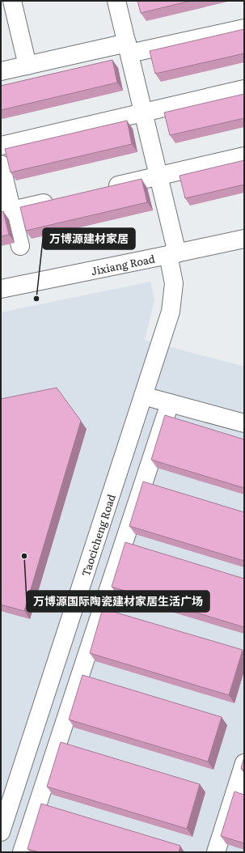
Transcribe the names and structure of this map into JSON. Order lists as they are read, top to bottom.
{
  "streets": {
    "street": ["Jixiang Road", "Taocicheng Road"]
  },
  "crossings": [
    ["Jixiang Road", "Taocicheng Road"]
  ],
  "places": ["万博源建材家居", "万博源国际陶瓷建材家居生活广场"]
}
